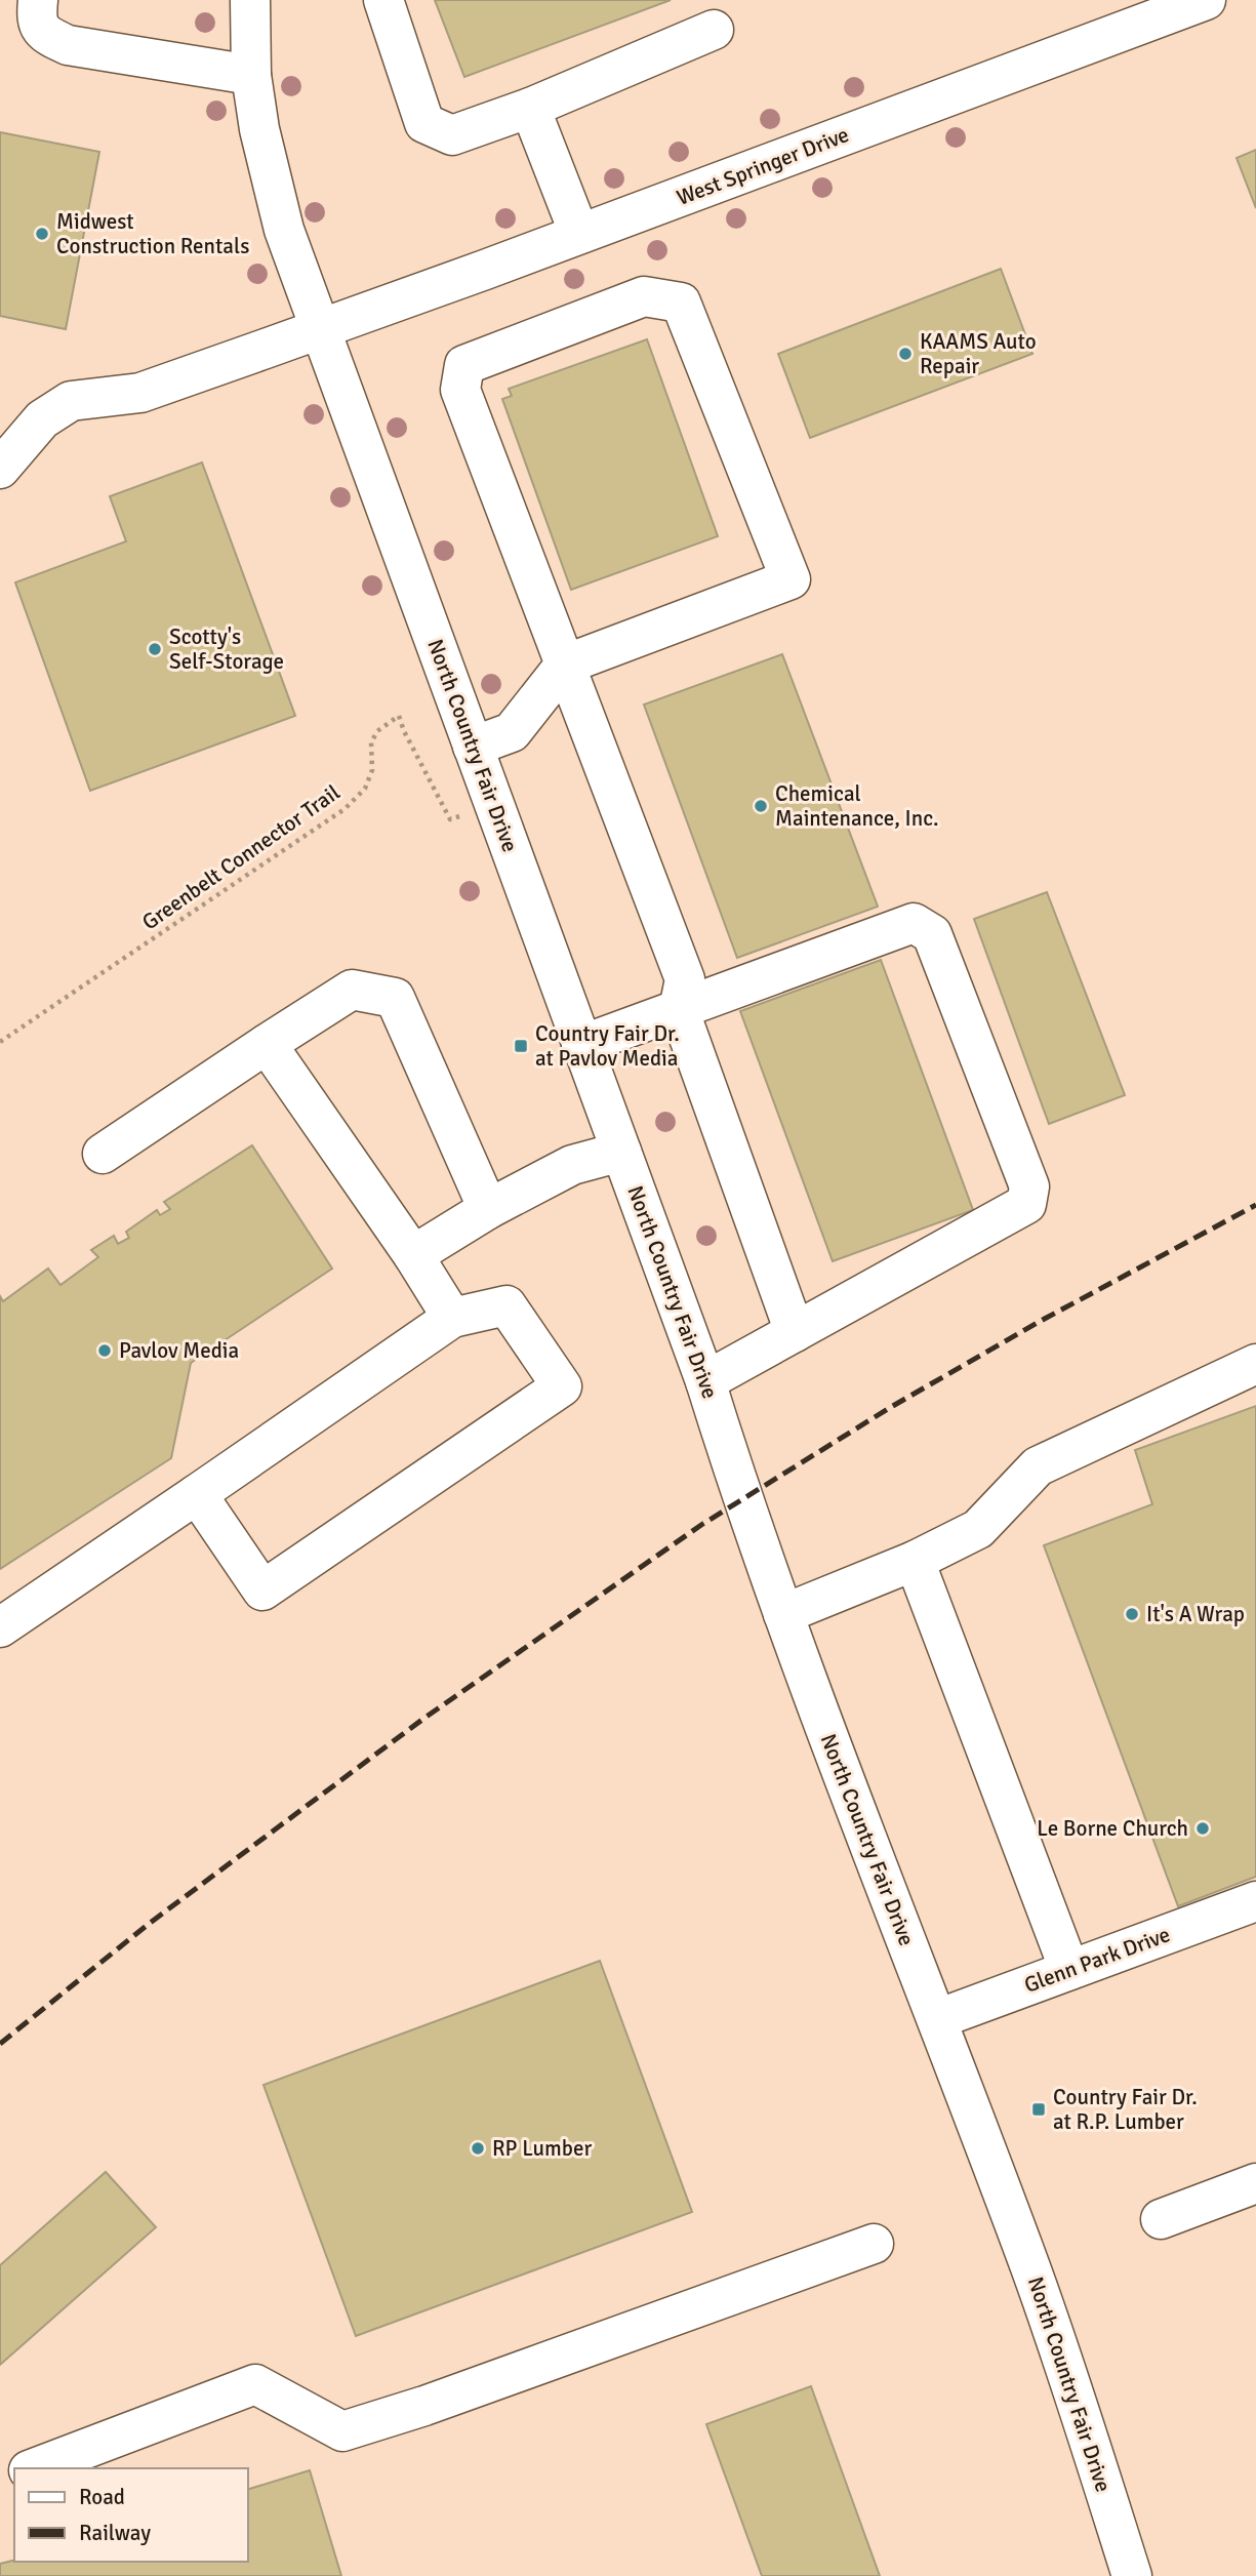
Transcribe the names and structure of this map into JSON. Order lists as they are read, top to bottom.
{
  "streets": {
    "street": ["West Springer Drive", "North Country Fair Drive", "Glenn Park Drive"],
    "path": ["Greenbelt Connector Trail"]
  },
  "crossings": [
    ["West Springer Drive", "North Country Fair Drive"],
    ["North Country Fair Drive", "Greenbelt Connector Trail"],
    ["North Country Fair Drive", "Glenn Park Drive"]
  ],
  "places": {
    "other": [
      "Midwest Construction Rentals",
      "KAAMS Auto Repair",
      "Scotty's Self-Storage",
      "Chemical Maintenance, Inc.",
      "Pavlov Media",
      "It's A Wrap",
      "Le Borne Church",
      "RP Lumber"
    ],
    "transit": ["Country Fair Dr. at Pavlov Media", "Country Fair Dr. at R.P. Lumber"]
  },
  "legend": ["Road", "Railway"]
}
